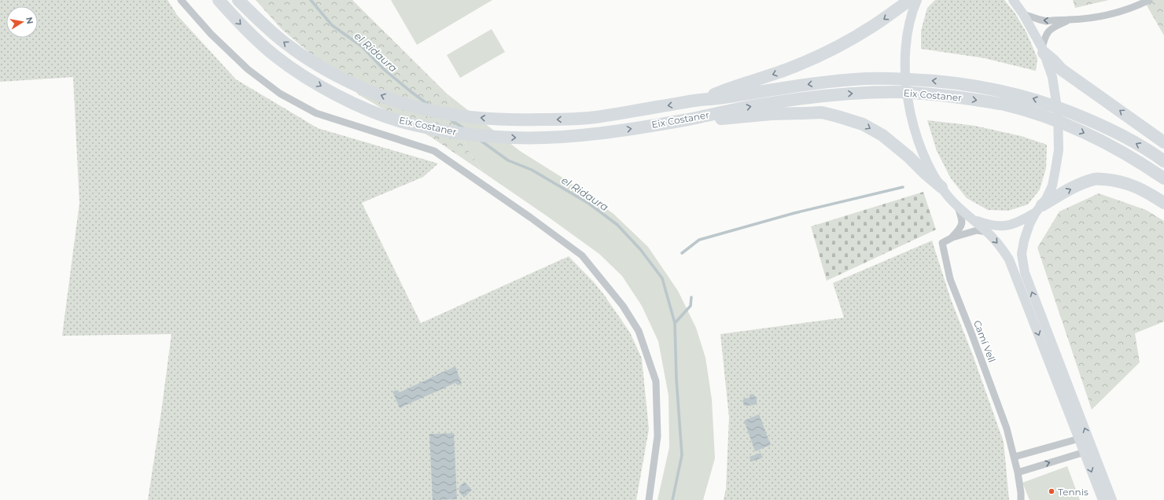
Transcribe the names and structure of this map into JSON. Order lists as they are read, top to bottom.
{
  "streets": {
    "highway": ["Eix Costaner"],
    "street": ["Camí Vell"]
  },
  "water": ["el Ridaura"],
  "places": ["Tennis"],
  "north": "right"
}
